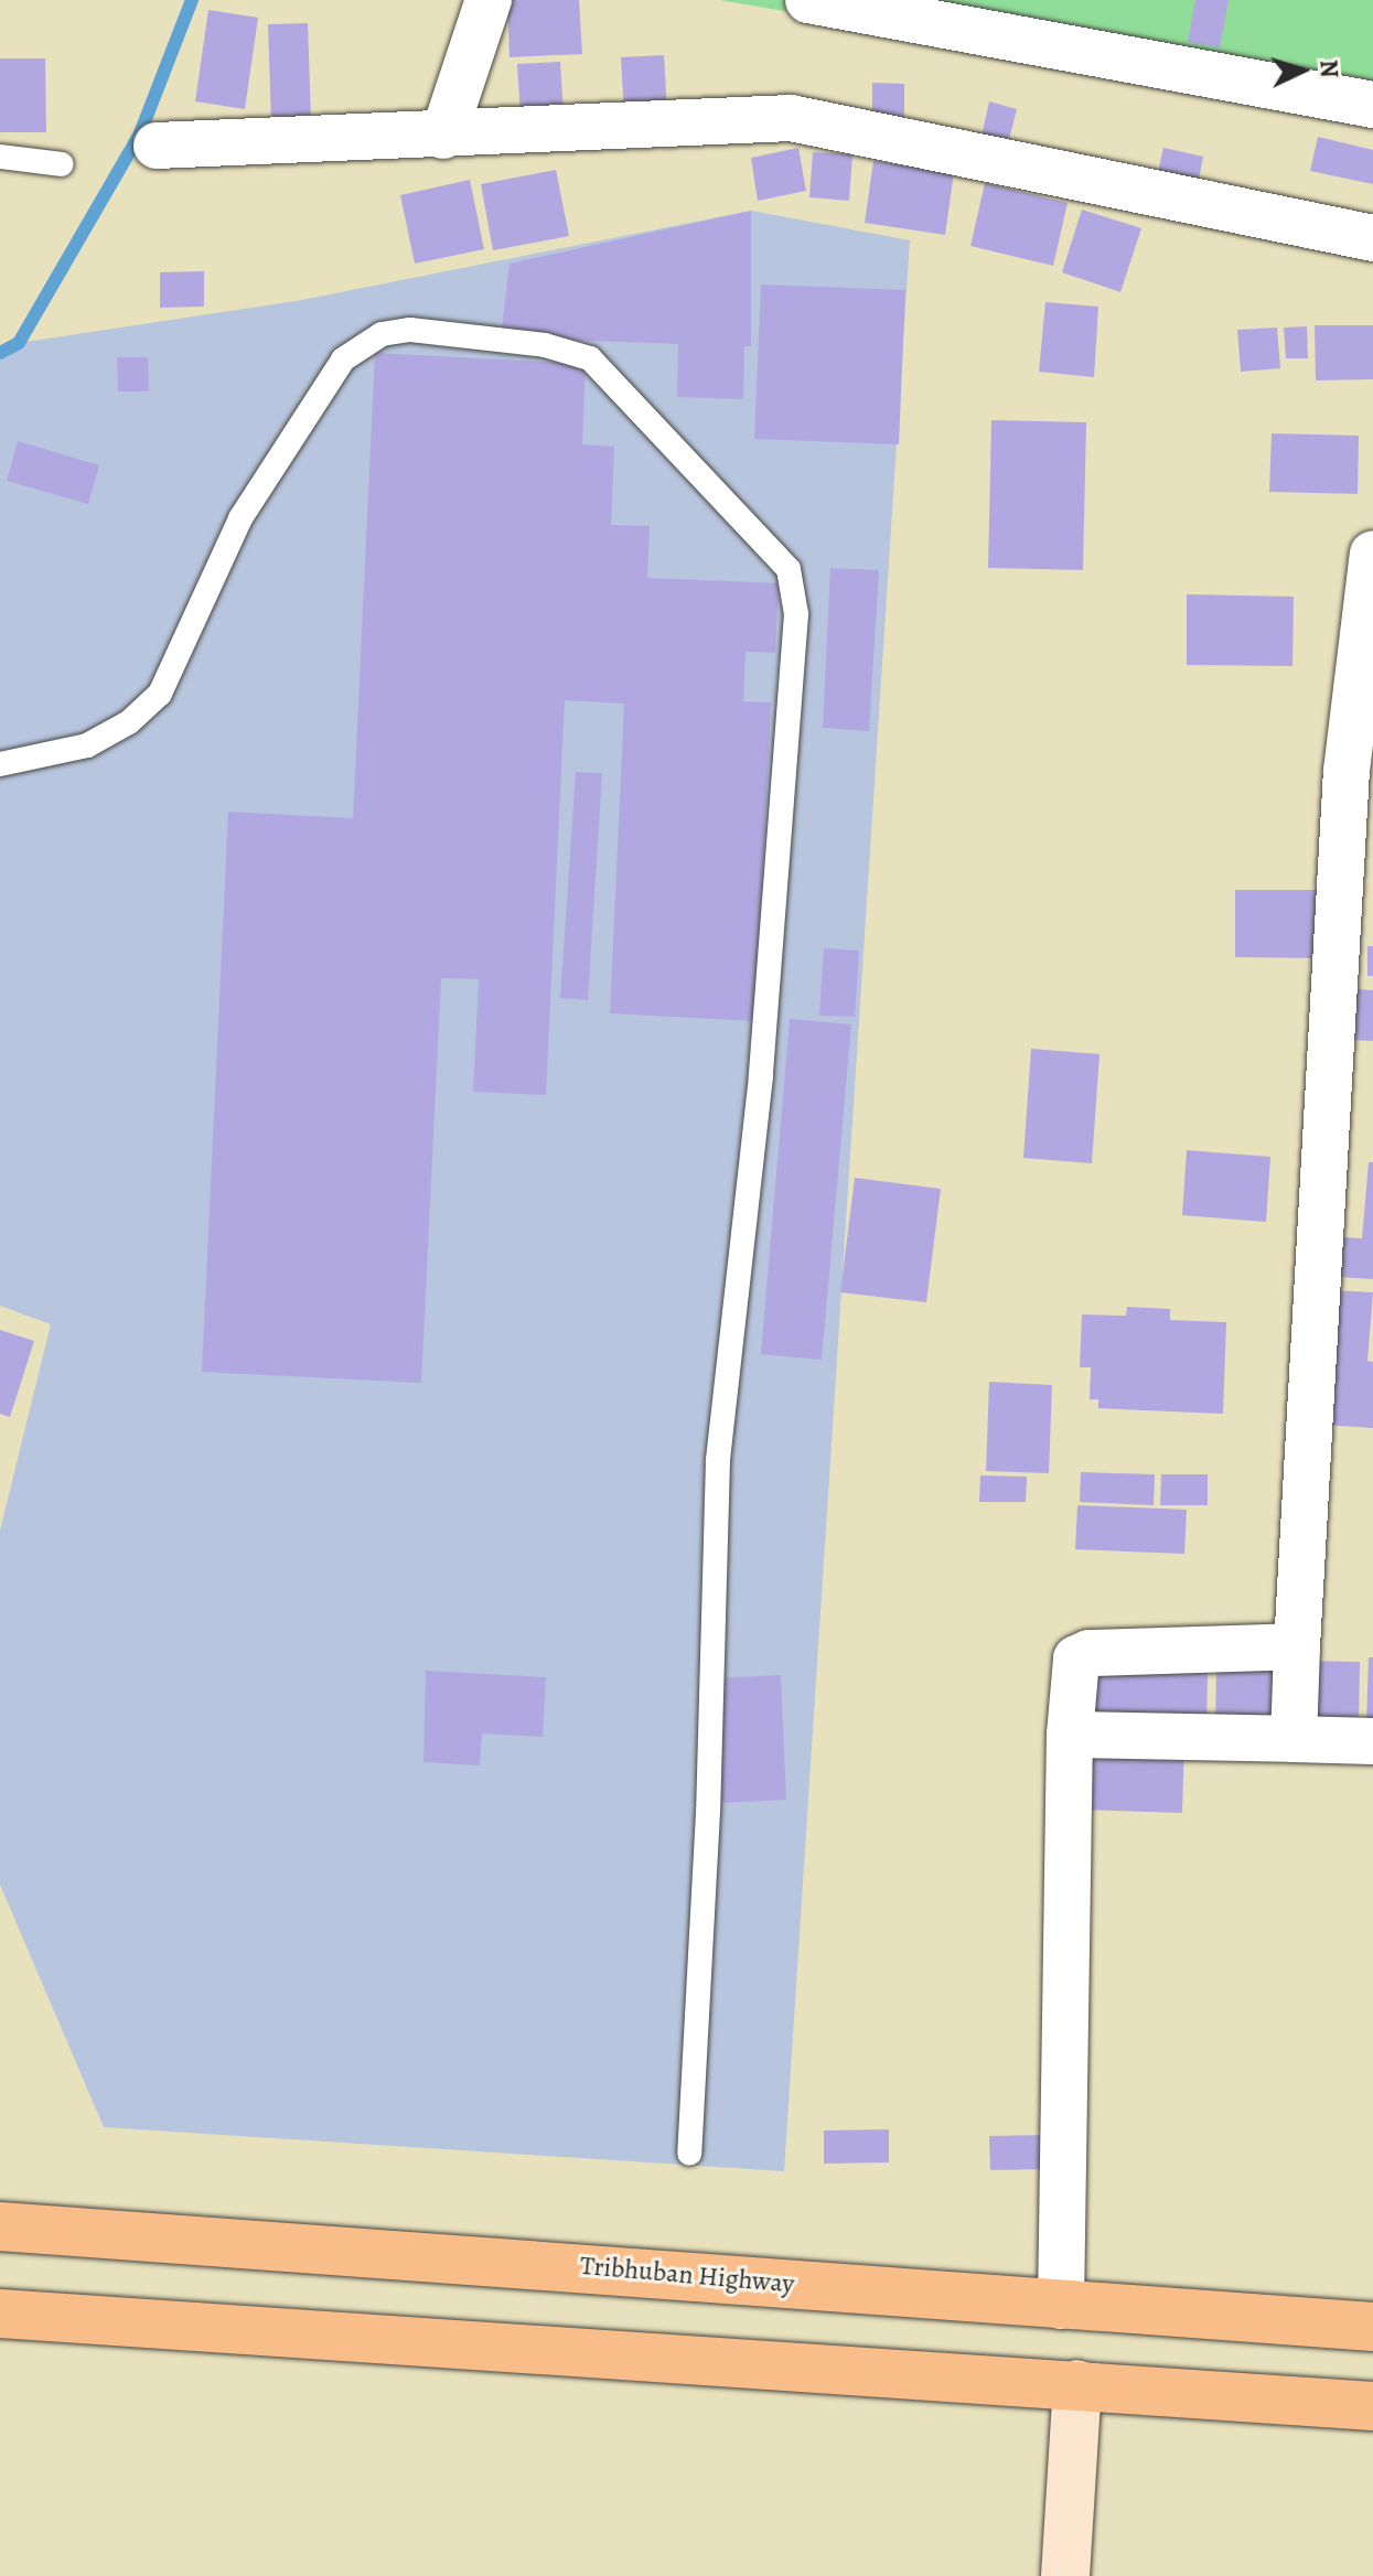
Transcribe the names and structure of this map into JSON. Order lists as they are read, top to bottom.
{
  "streets": {
    "highway": ["Tribhuban Highway"]
  },
  "north": "right"
}
